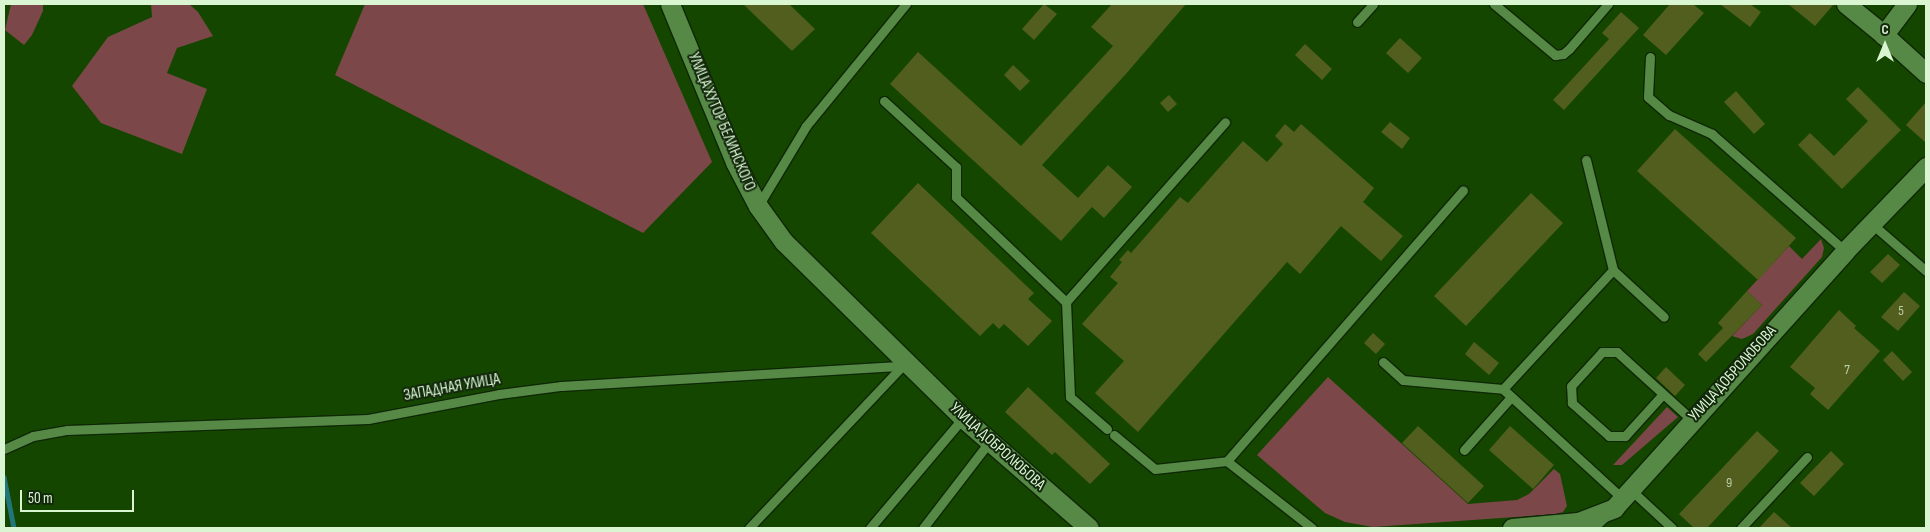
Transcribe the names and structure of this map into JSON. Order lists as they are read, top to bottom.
{
  "streets": {
    "street": ["УЛИЦА ХУТОР БЕЛИНСКОГО", "УЛИЦА ДОБРОЛЮБОВА"],
    "lane": ["ЗАПАДНАЯ УЛИЦА"]
  },
  "crossings": [
    ["УЛИЦА ХУТОР БЕЛИНСКОГО", "УЛИЦА ДОБРОЛЮБОВА"],
    ["УЛИЦА ХУТОР БЕЛИНСКОГО", "ЗАПАДНАЯ УЛИЦА"],
    ["УЛИЦА ДОБРОЛЮБОВА", "ЗАПАДНАЯ УЛИЦА"]
  ],
  "house_numbers": ["5", "7", "9"],
  "scale_bar": "50 m",
  "north": "top"
}
